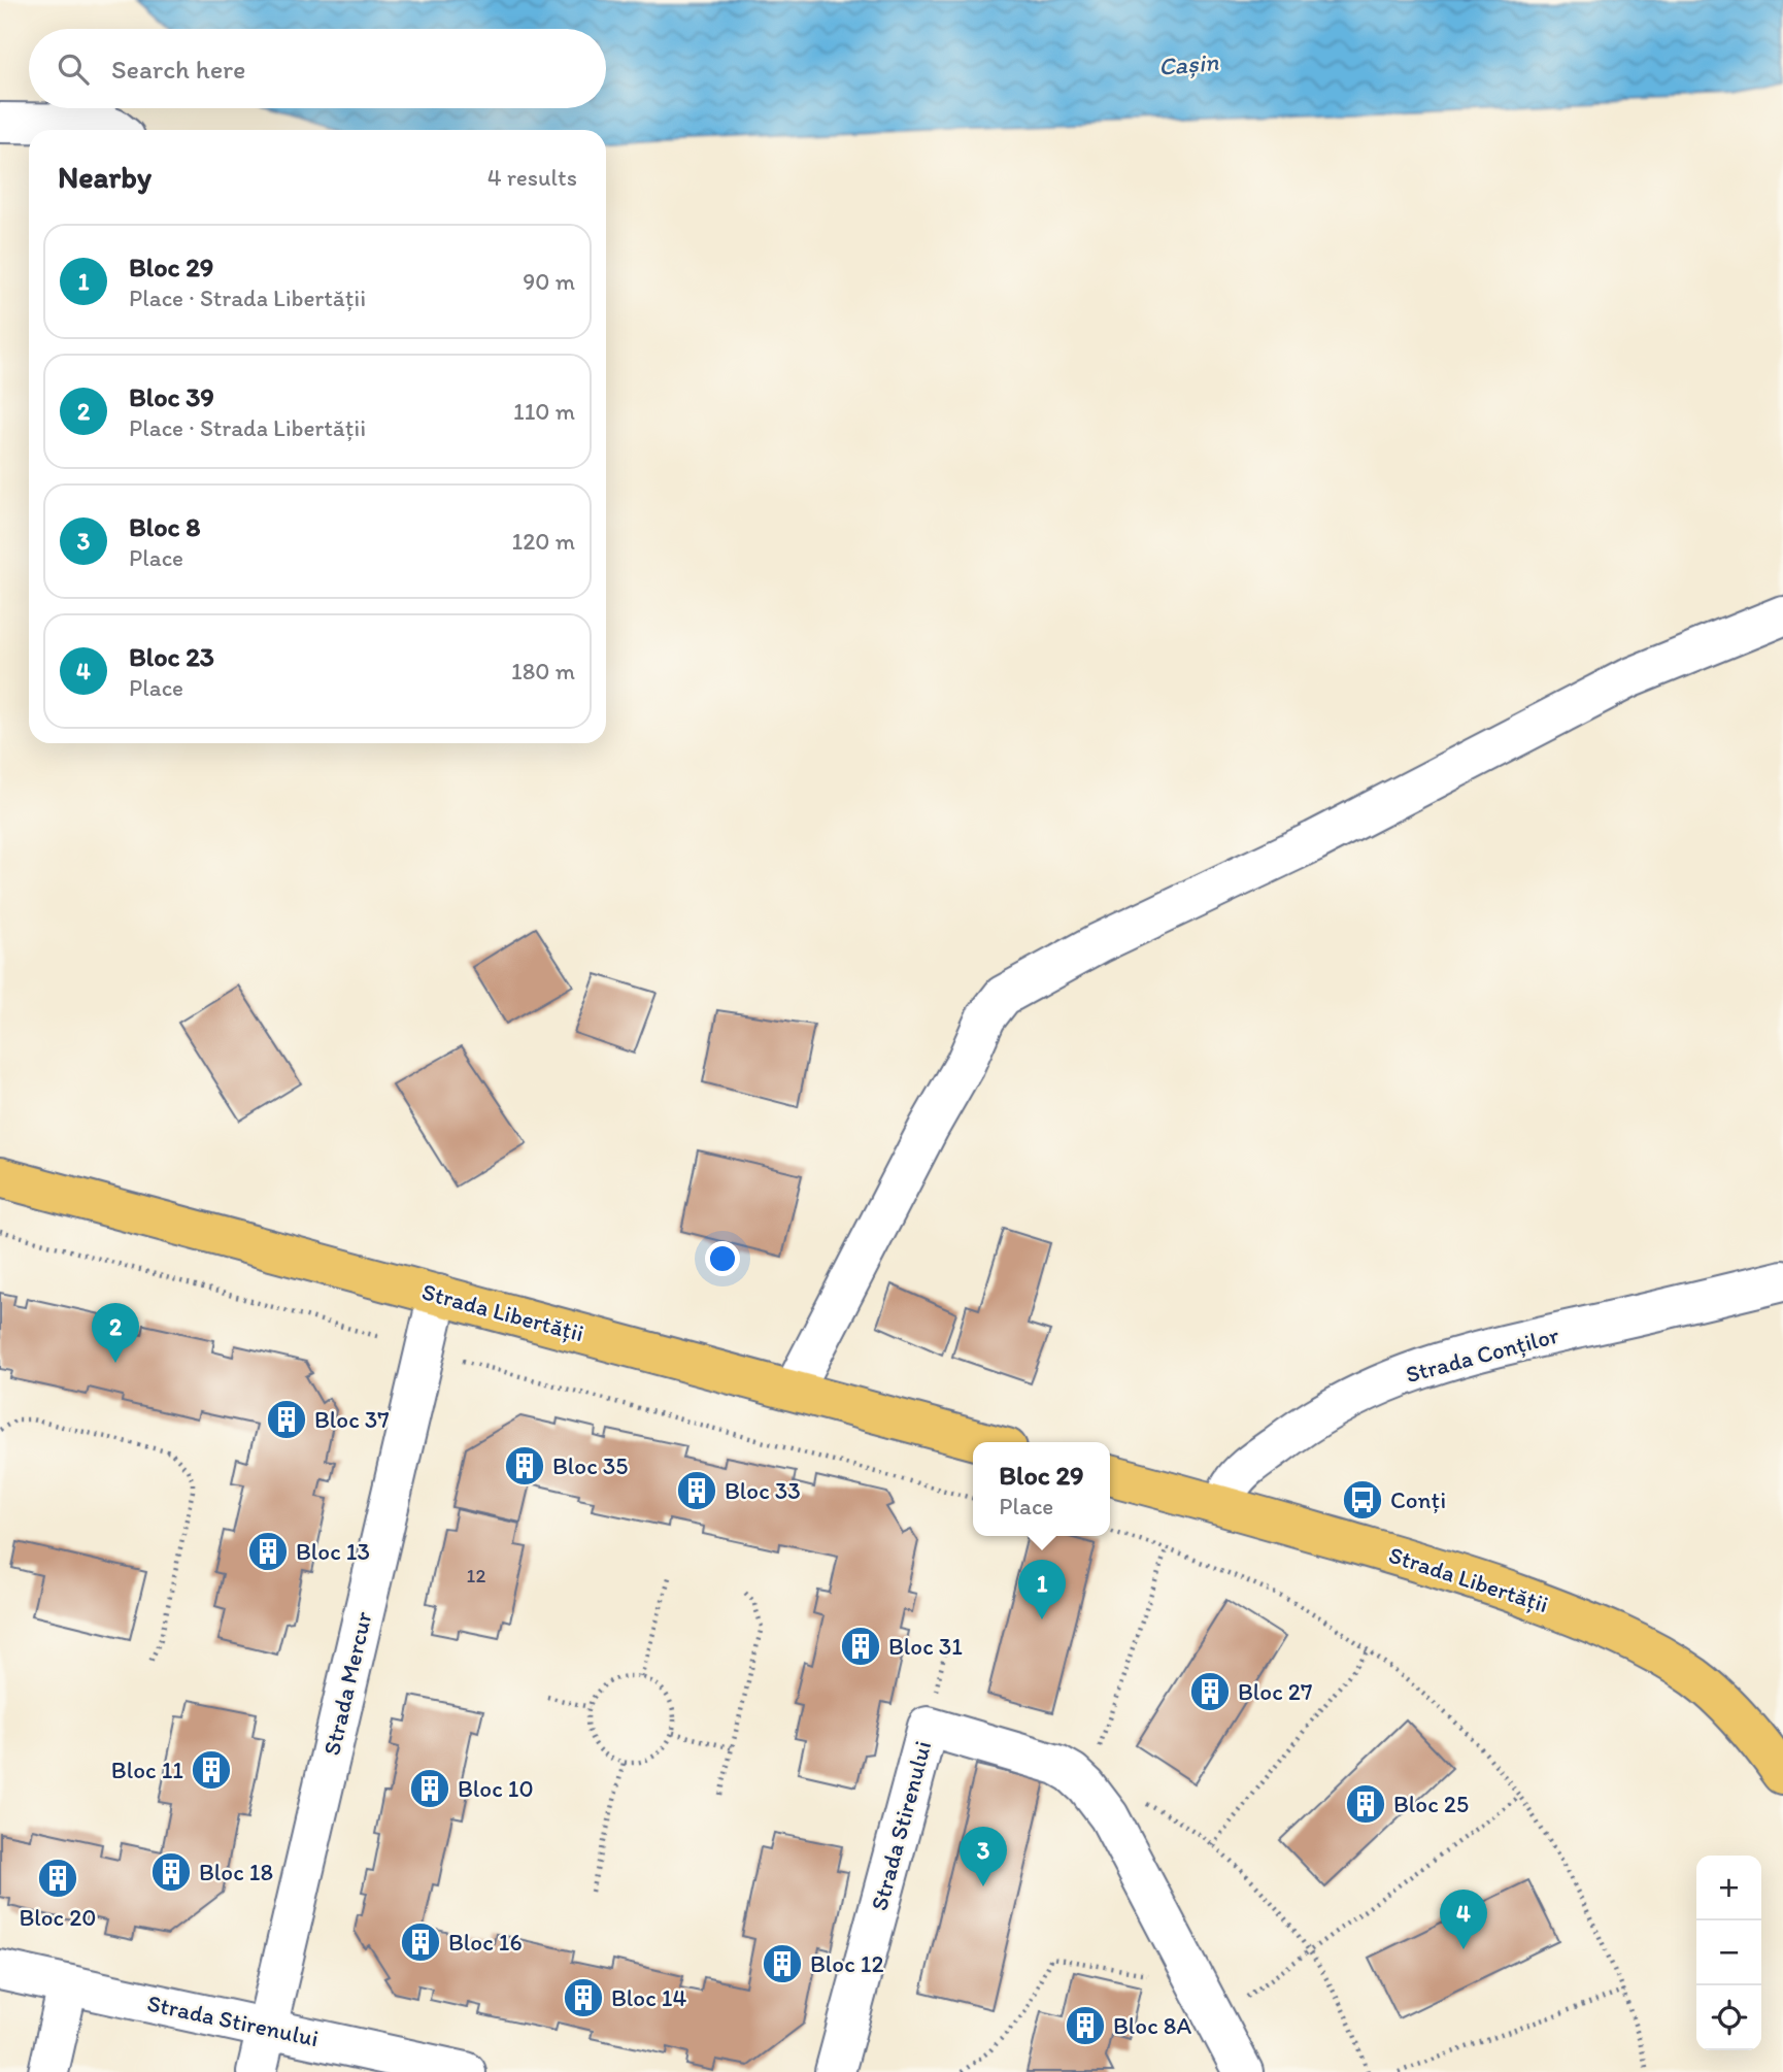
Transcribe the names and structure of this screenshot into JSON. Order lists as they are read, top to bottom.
{
  "streets": {
    "main road": ["Strada Libertății"],
    "street": ["Strada Conților", "Strada Mercur", "Strada Stirenului"]
  },
  "crossings": [
    ["Strada Libertății", "Strada Conților"],
    ["Strada Libertății", "Strada Mercur"],
    ["Strada Mercur", "Strada Stirenului"]
  ],
  "water": ["Cașin"],
  "places": {
    "building": [
      "Bloc 37",
      "Bloc 35",
      "Bloc 33",
      "Bloc 13",
      "Bloc 31",
      "Bloc 27",
      "Bloc 11",
      "Bloc 10",
      "Bloc 25",
      "Bloc 18",
      "Bloc 20",
      "Bloc 16",
      "Bloc 12",
      "Bloc 14",
      "Bloc 8A"
    ],
    "bus stop": ["Conți"]
  },
  "house_numbers": ["12"],
  "page": {
    "search": "Search here",
    "heading": ["Nearby", "4 results"],
    "list": [
      {
        "mark": "1",
        "name": "Bloc 29",
        "note": "Place · Strada Libertății",
        "value": "90 m"
      },
      {
        "mark": "2",
        "name": "Bloc 39",
        "note": "Place · Strada Libertății",
        "value": "110 m"
      },
      {
        "mark": "3",
        "name": "Bloc 8",
        "note": "Place",
        "value": "120 m"
      },
      {
        "mark": "4",
        "name": "Bloc 23",
        "note": "Place",
        "value": "180 m"
      }
    ],
    "pins": [
      "2",
      "1",
      "3",
      "4"
    ],
    "popup": ["Bloc 29", "Place"],
    "map_buttons": ["+", "−"]
  }
}
